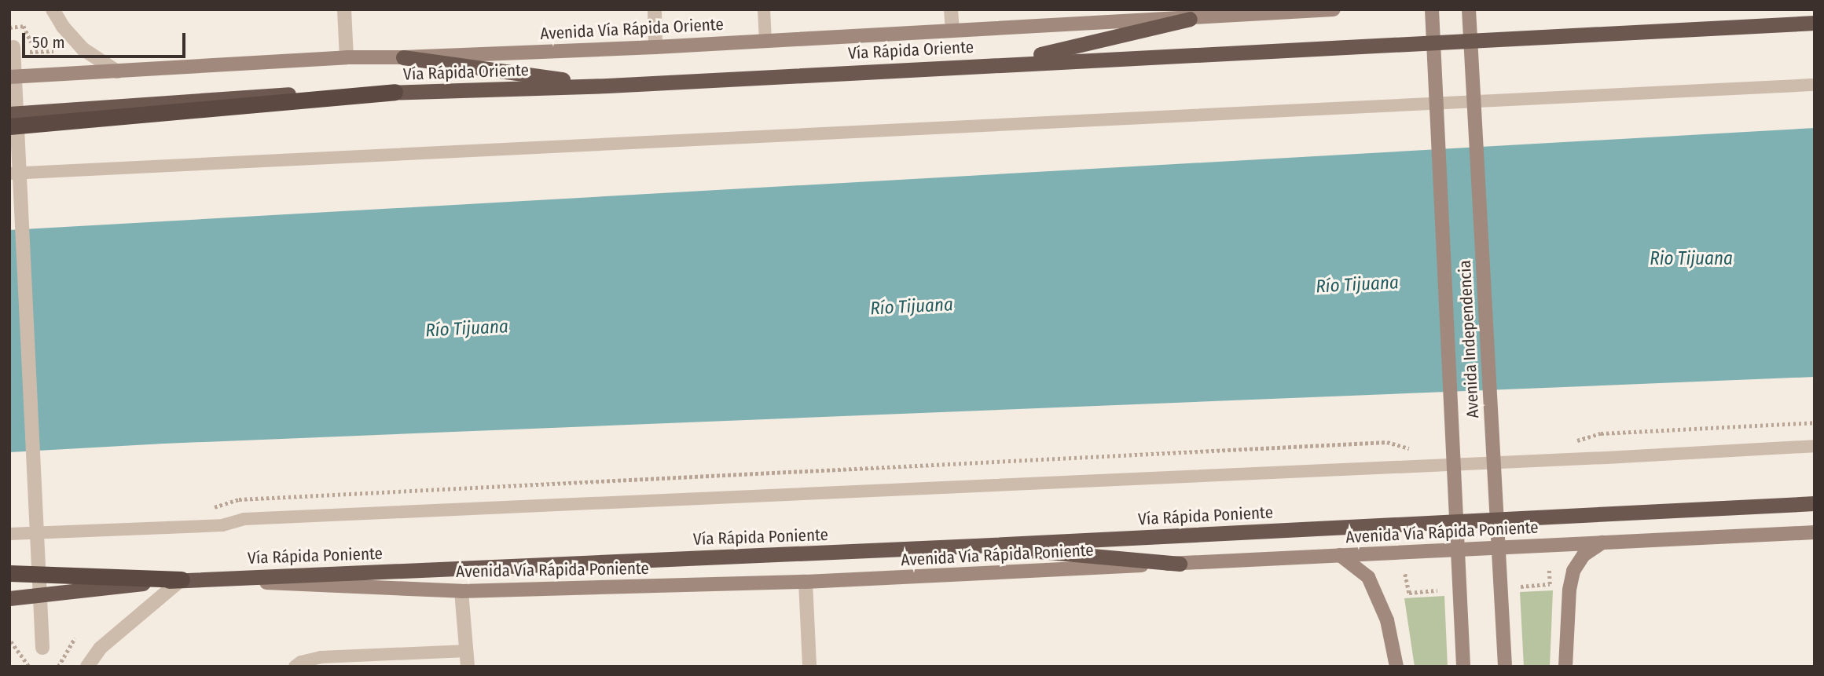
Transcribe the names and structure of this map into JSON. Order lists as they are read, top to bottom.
{
  "streets": {
    "highway": ["Vía Rápida Oriente", "Vía Rápida Poniente", "Avenida Vía Rápida Poniente"],
    "main road": ["Avenida Vía Rápida Oriente", "Avenida Independencia"]
  },
  "crossings": [
    ["Vía Rápida Poniente", "Avenida Vía Rápida Poniente"]
  ],
  "water": ["Rio Tijuana", "Río Tijuana"],
  "scale_bar": "50 m"
}
